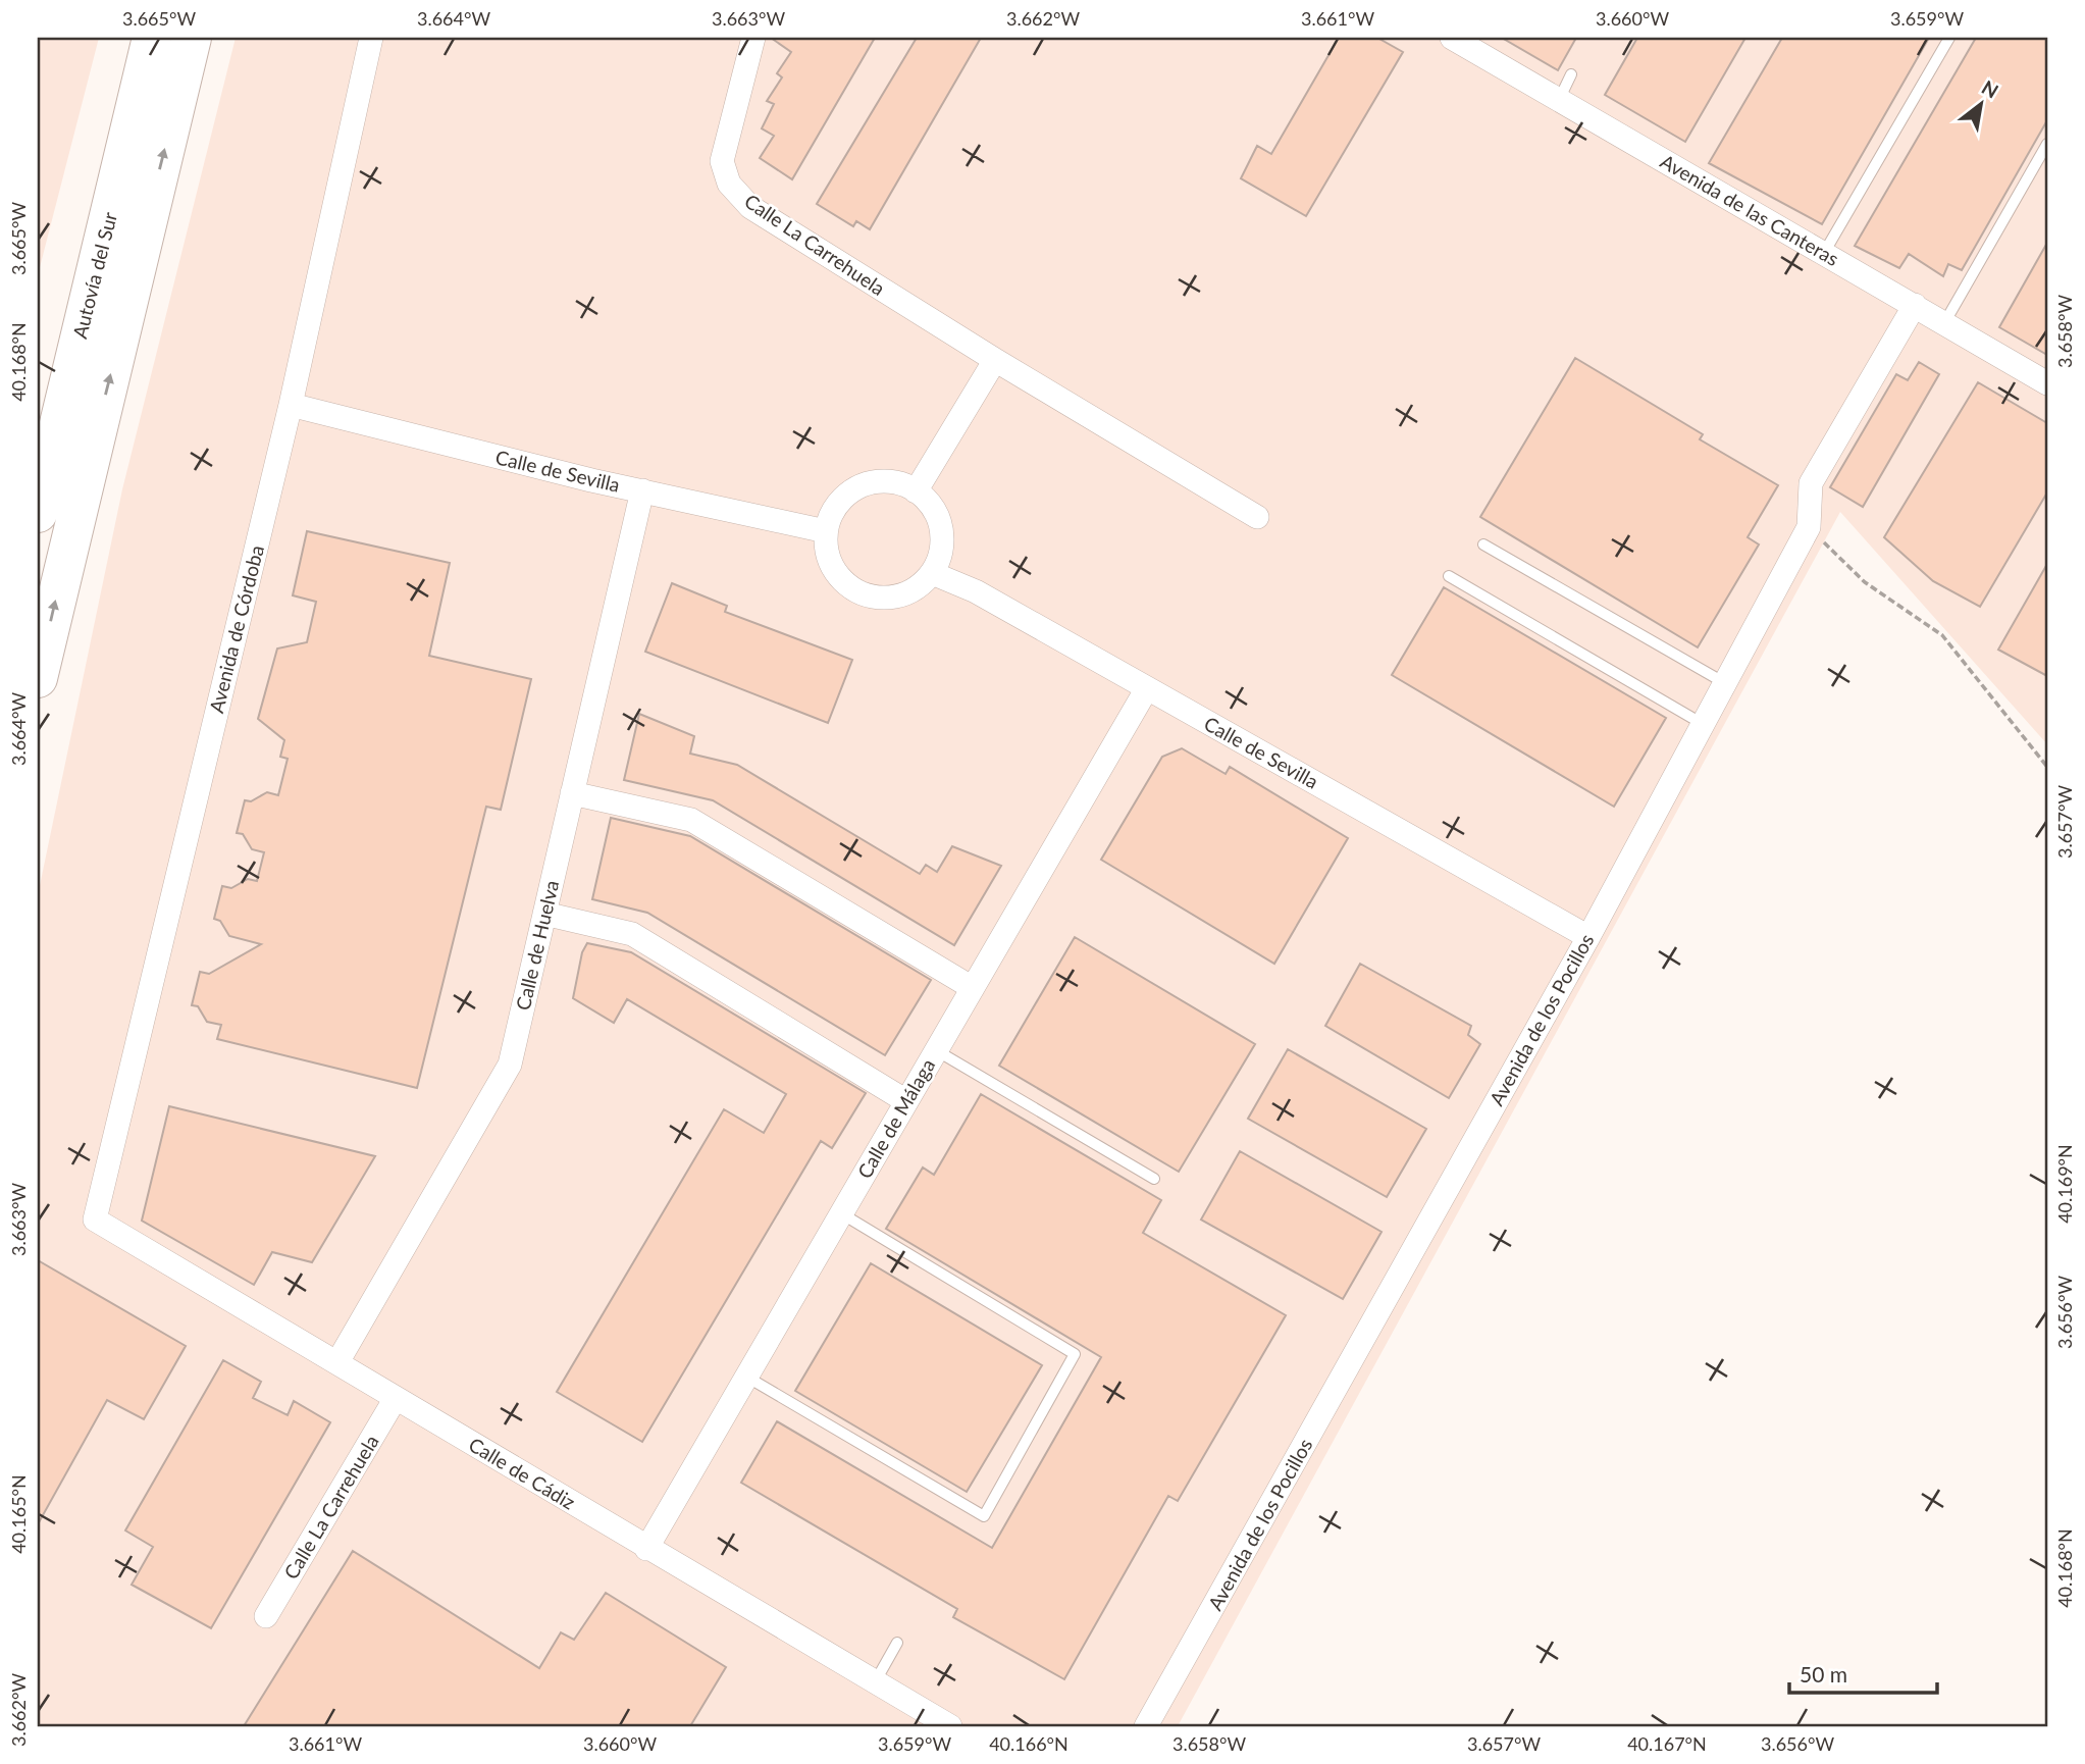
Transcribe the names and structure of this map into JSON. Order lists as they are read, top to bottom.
{
  "streets": {
    "highway": ["Autovía del Sur"],
    "street": [
      "Avenida de las Canteras",
      "Calle La Carrehuela",
      "Calle de Sevilla",
      "Avenida de Córdoba",
      "Calle de Huelva",
      "Avenida de los Pocillos",
      "Calle de Málaga",
      "Calle de Cádiz"
    ]
  },
  "crossings": [
    ["Avenida de las Canteras", "Avenida de los Pocillos"],
    ["Calle La Carrehuela", "Calle de Cádiz"],
    ["Calle de Sevilla", "Avenida de Córdoba"],
    ["Calle de Sevilla", "Calle de Huelva"],
    ["Calle de Sevilla", "Avenida de los Pocillos"],
    ["Calle de Sevilla", "Calle de Málaga"],
    ["Avenida de Córdoba", "Calle de Cádiz"],
    ["Calle de Huelva", "Calle de Cádiz"],
    ["Calle de Málaga", "Calle de Cádiz"]
  ],
  "scale_bar": "50 m",
  "north": "top right",
  "coordinates": [
    "3.665°W",
    "3.664°W",
    "3.663°W",
    "3.662°W",
    "3.661°W",
    "3.660°W",
    "3.659°W",
    "3.658°W",
    "40.168°N",
    "3.657°W",
    "40.169°N",
    "3.656°W",
    "40.165°N",
    "40.166°N",
    "40.167°N"
  ]
}
